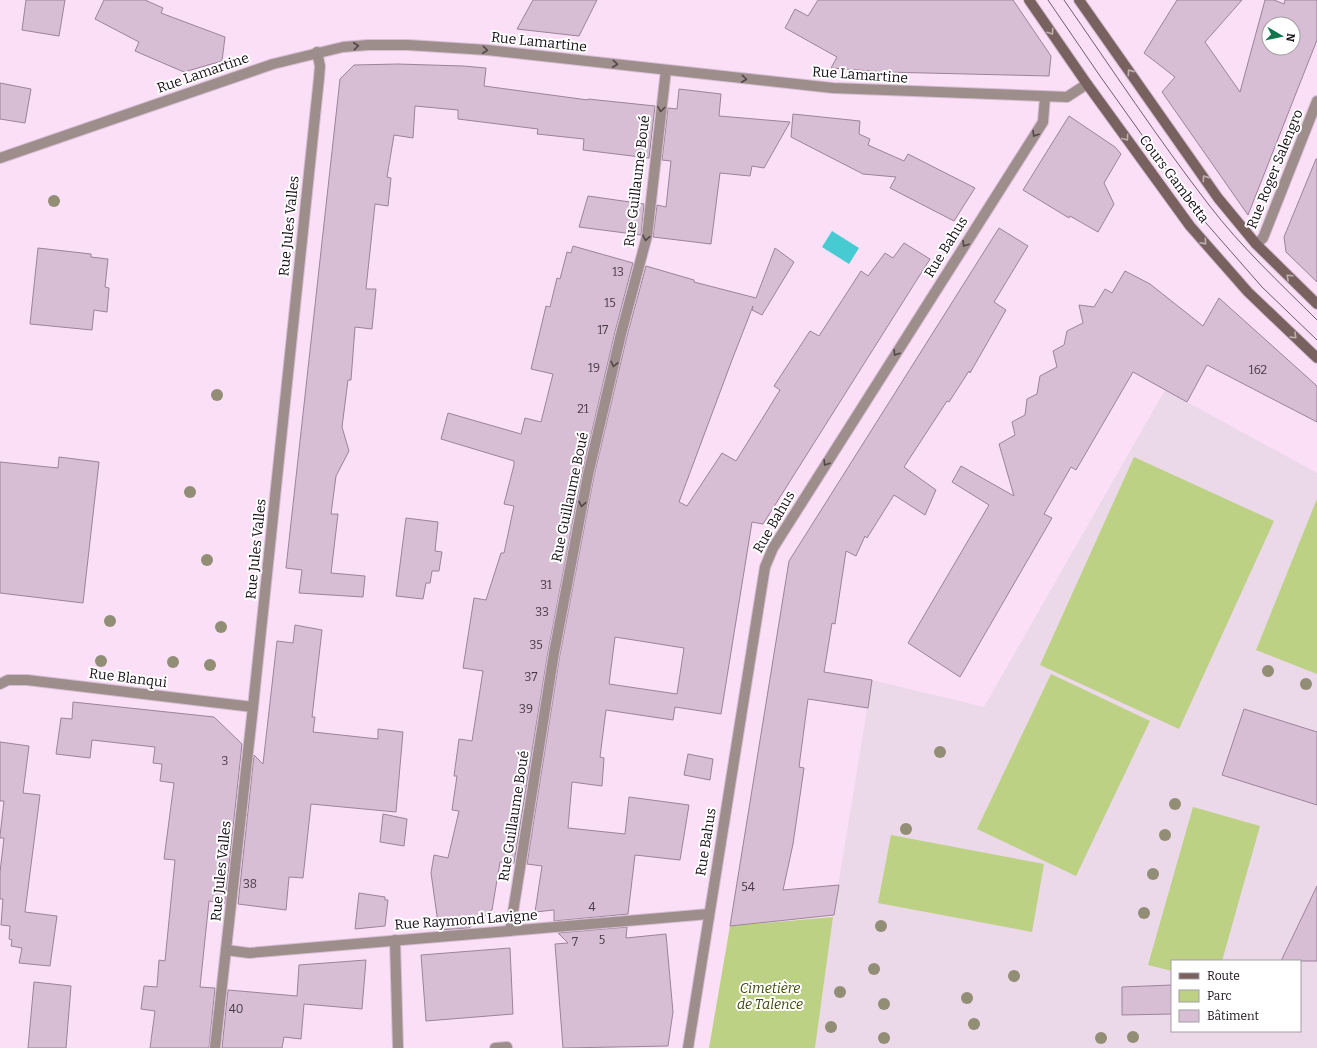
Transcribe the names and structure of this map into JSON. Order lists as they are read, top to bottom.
{
  "streets": {
    "main road": ["Cours Gambetta"],
    "street": [
      "Rue Lamartine",
      "Rue Roger Salengro",
      "Rue Guillaume Boué",
      "Rue Jules Valles",
      "Rue Bahus",
      "Rue Blanqui",
      "Rue Raymond Lavigne"
    ]
  },
  "crossings": [
    ["Rue Lamartine", "Cours Gambetta"],
    ["Rue Lamartine", "Rue Guillaume Boué"],
    ["Rue Lamartine", "Rue Jules Valles"],
    ["Rue Lamartine", "Rue Bahus"],
    ["Rue Roger Salengro", "Cours Gambetta"],
    ["Rue Guillaume Boué", "Rue Raymond Lavigne"],
    ["Rue Jules Valles", "Rue Blanqui"],
    ["Rue Jules Valles", "Rue Raymond Lavigne"],
    ["Rue Bahus", "Rue Raymond Lavigne"]
  ],
  "one_way": ["Rue Lamartine", "Rue Guillaume Boué", "Rue Bahus"],
  "parks": ["Cimetière de Talence"],
  "house_numbers": [
    "13",
    "15",
    "17",
    "19",
    "162",
    "21",
    "31",
    "33",
    "35",
    "37",
    "39",
    "3",
    "38",
    "54",
    "4",
    "5",
    "7",
    "40"
  ],
  "legend": ["Route", "Parc", "Bâtiment"],
  "north": "right"
}
